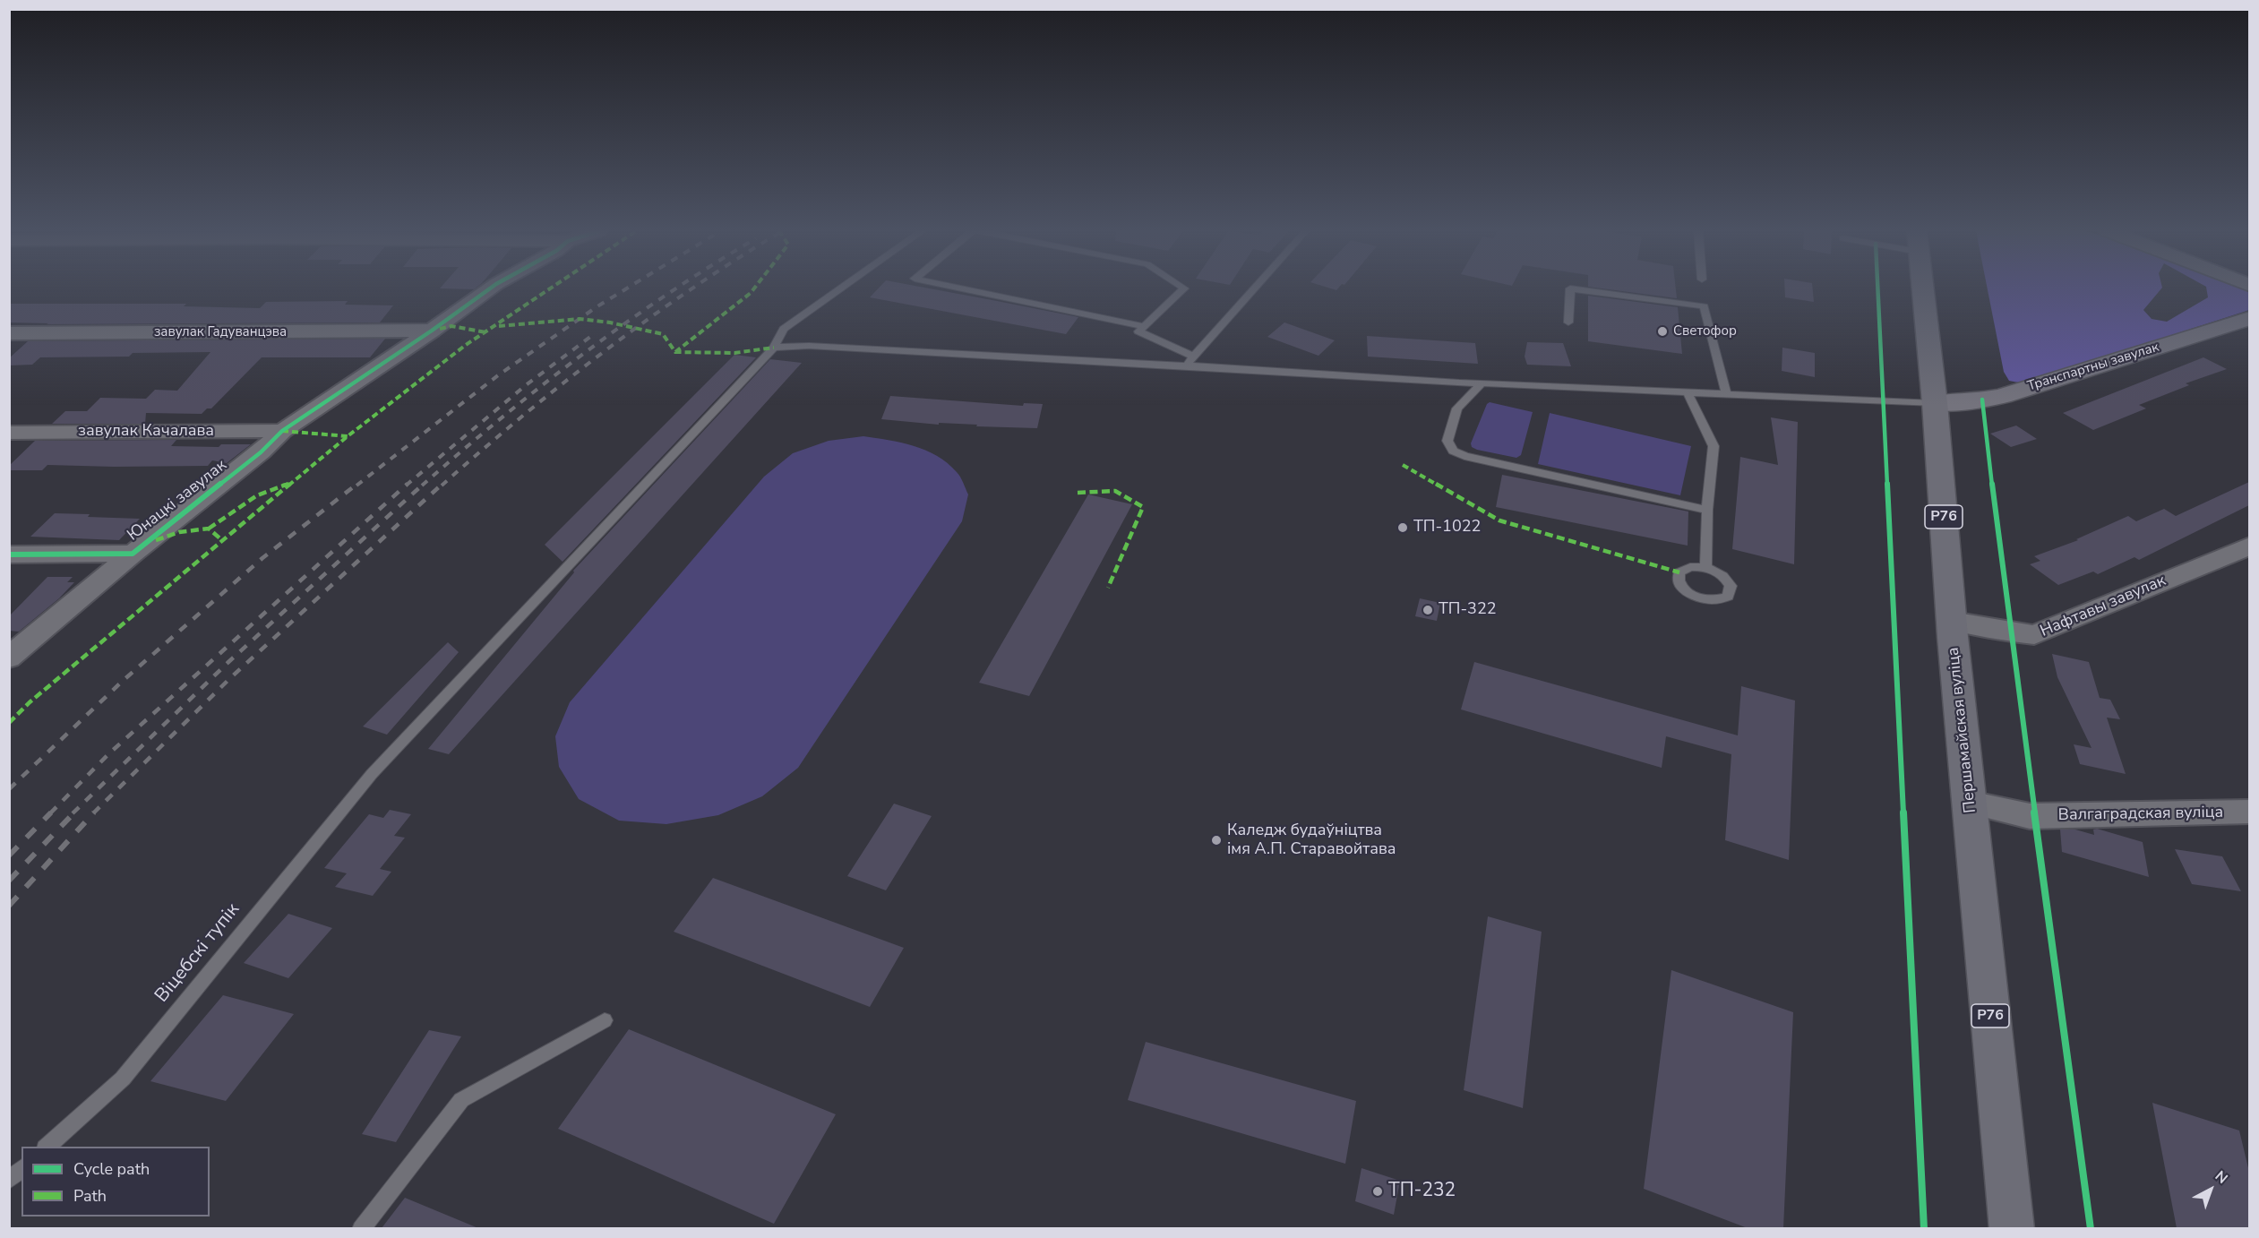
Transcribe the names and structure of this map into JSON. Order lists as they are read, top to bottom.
{
  "streets": {
    "main road": ["Транспартны завулак", "Р76", "Першамайская вуліца"],
    "street": [
      "завулак Гадуванцэва",
      "завулак Качалава",
      "Юнацкі завулак",
      "Нафтавы завулак",
      "Валгаградская вуліца"
    ],
    "lane": ["Віцебскі тупік"]
  },
  "crossings": [
    ["завулак Гадуванцэва", "Юнацкі завулак"],
    ["Транспартны завулак", "Першамайская вуліца"],
    ["завулак Качалава", "Юнацкі завулак"],
    ["Нафтавы завулак", "Першамайская вуліца"],
    ["Першамайская вуліца", "Валгаградская вуліца"]
  ],
  "places": [
    "Светофор",
    "ТП-1022",
    "ТП-322",
    "Каледж будаўніцтва імя А.П. Старавойтава",
    "ТП-232"
  ],
  "legend": ["Cycle path", "Path"],
  "north": "top right"
}
